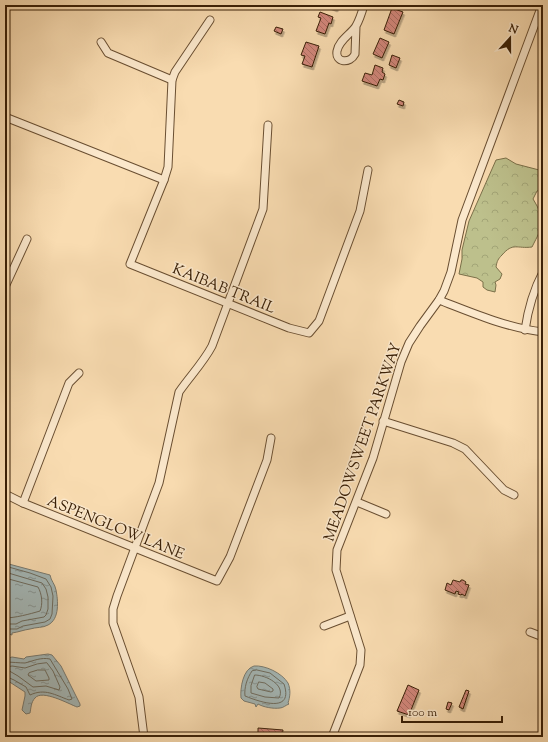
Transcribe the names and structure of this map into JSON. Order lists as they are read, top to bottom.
{
  "streets": {
    "street": ["KAIBAB TRAIL", "MEADOWSWEET PARKWAY", "ASPENGLOW LANE"]
  },
  "scale_bar": "100 m",
  "north": "top"
}
